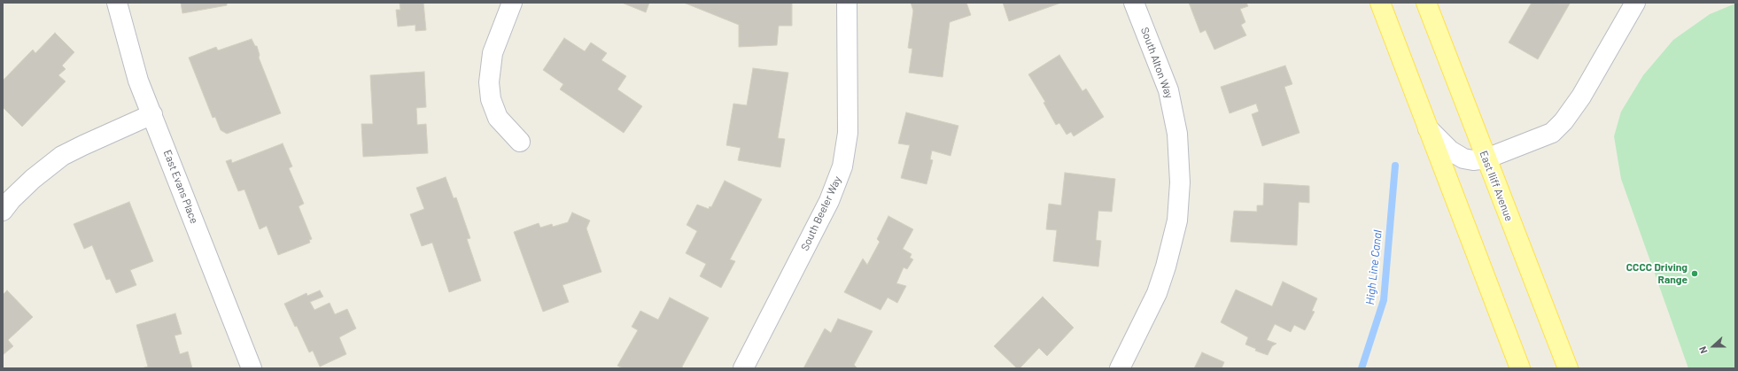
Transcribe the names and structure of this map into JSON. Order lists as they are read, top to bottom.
{
  "streets": {
    "main road": ["East Iliff Avenue"],
    "street": ["South Alton Way", "East Evans Place", "South Beeler Way"]
  },
  "water": ["High Line Canal"],
  "places": ["CCCC Driving Range"],
  "north": "left"
}
